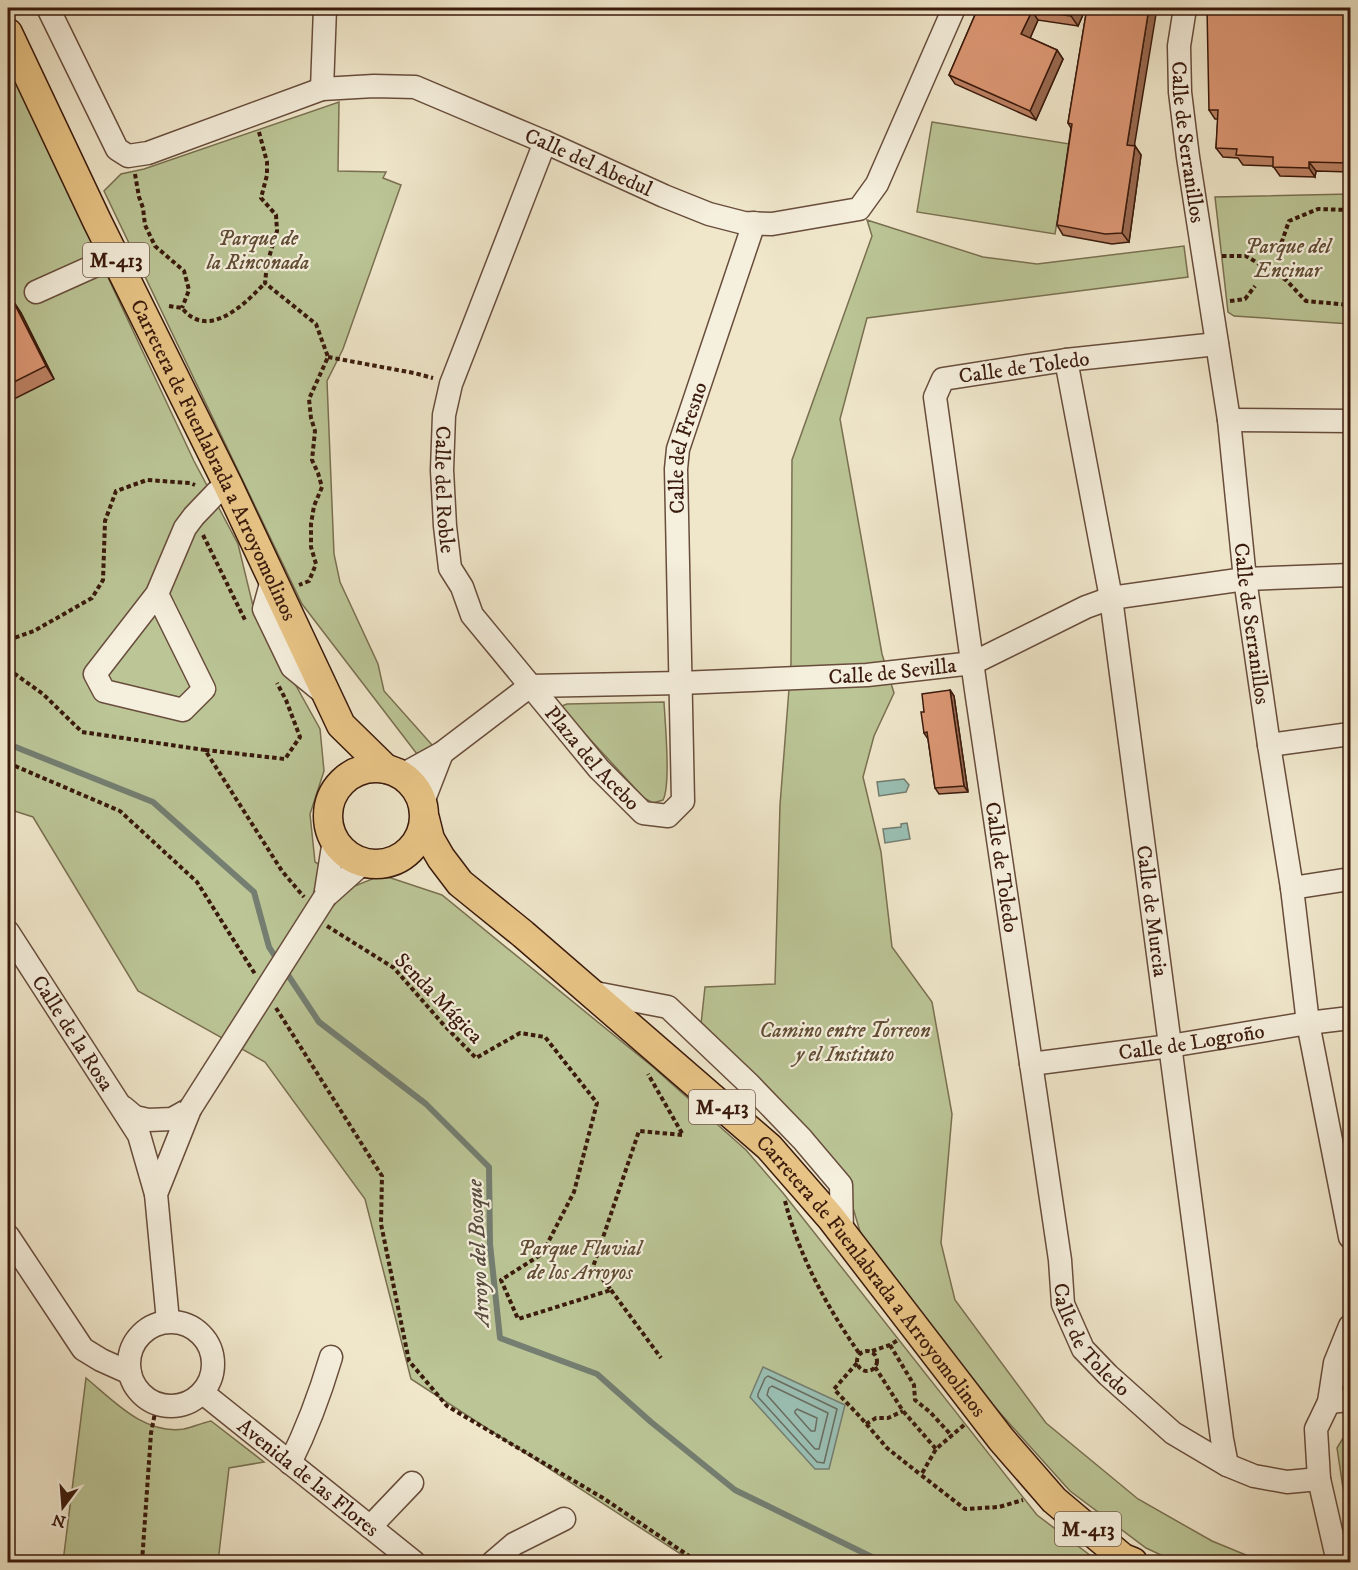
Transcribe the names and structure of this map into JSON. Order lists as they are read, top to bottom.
{
  "streets": {
    "main road": ["M-413", "Carretera de Fuenlabrada a Arroyomolinos"],
    "street": [
      "Calle de Serranillos",
      "Calle del Abedul",
      "Calle de Toledo",
      "Calle del Fresno",
      "Calle del Roble",
      "Calle de Sevilla",
      "Plaza del Acebo",
      "Calle de Murcia",
      "Calle de la Rosa",
      "Calle de Logroño",
      "Avenida de las Flores"
    ],
    "path": ["Senda Mágica"]
  },
  "crossings": [
    ["Calle de Serranillos", "Calle de Toledo"],
    ["Calle de Serranillos", "Calle de Sevilla"],
    ["Calle de Serranillos", "Calle de Logroño"],
    ["Calle del Abedul", "Calle del Fresno"],
    ["Calle del Abedul", "Calle del Roble"],
    ["M-413", "Carretera de Fuenlabrada a Arroyomolinos"],
    ["Calle de Toledo", "Calle de Sevilla"],
    ["Calle de Toledo", "Calle de Murcia"],
    ["Calle de Toledo", "Calle de Logroño"],
    ["Calle del Fresno", "Calle de Sevilla"],
    ["Calle del Fresno", "Plaza del Acebo"],
    ["Calle del Roble", "Calle de Sevilla"],
    ["Calle del Roble", "Plaza del Acebo"],
    ["Calle de Sevilla", "Plaza del Acebo"],
    ["Calle de Sevilla", "Calle de Murcia"],
    ["Calle de Murcia", "Calle de Logroño"],
    ["Calle de la Rosa", "Avenida de las Flores"]
  ],
  "water": ["Arroyo del Bosque"],
  "parks": [
    "Parque de la Rinconada",
    "Parque del Encinar",
    "Camino entre Torreon y el Instituto",
    "Parque Fluvial de los Arroyos"
  ],
  "north": "bottom"
}
